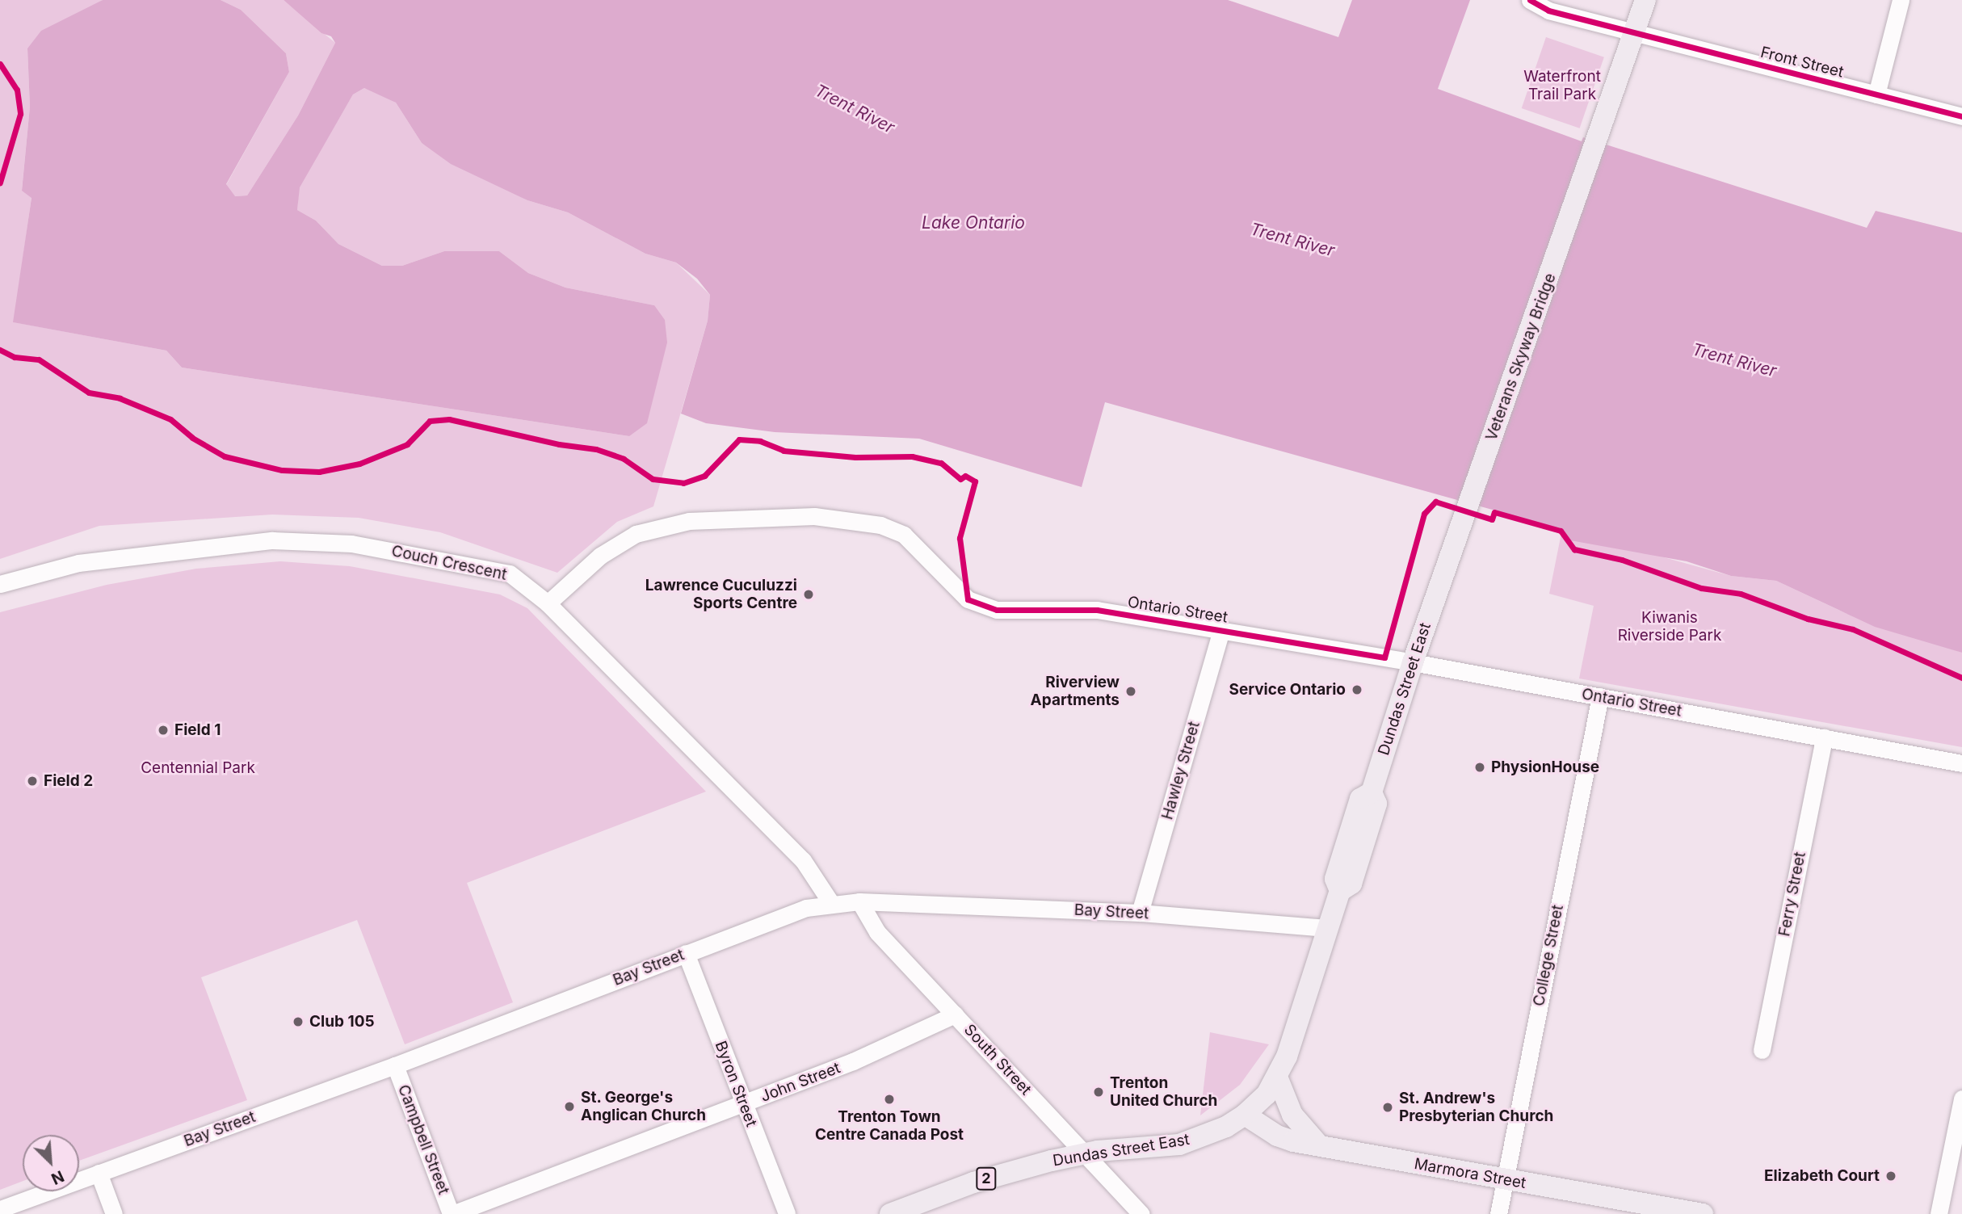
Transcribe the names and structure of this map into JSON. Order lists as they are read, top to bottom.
{
  "streets": {
    "main road": [
      "Veterans Skyway Bridge",
      "Dundas Street East",
      "Marmora Street",
      "2"
    ],
    "street": [
      "Front Street",
      "Couch Crescent",
      "Ontario Street",
      "Hawley Street",
      "Ferry Street",
      "Bay Street",
      "College Street",
      "South Street",
      "John Street",
      "Byron Street",
      "Campbell Street"
    ]
  },
  "crossings": [
    ["Front Street", "Veterans Skyway Bridge"],
    ["Veterans Skyway Bridge", "Dundas Street East"],
    ["Couch Crescent", "Ontario Street"],
    ["Couch Crescent", "Bay Street"],
    ["Ontario Street", "Dundas Street East"],
    ["Ontario Street", "Hawley Street"],
    ["Ontario Street", "Ferry Street"],
    ["Ontario Street", "College Street"],
    ["Dundas Street East", "Bay Street"],
    ["Dundas Street East", "South Street"],
    ["Dundas Street East", "Marmora Street"],
    ["Hawley Street", "Bay Street"],
    ["Bay Street", "South Street"],
    ["Bay Street", "Byron Street"],
    ["Bay Street", "Campbell Street"],
    ["College Street", "Marmora Street"],
    ["South Street", "John Street"],
    ["John Street", "Byron Street"],
    ["John Street", "Campbell Street"]
  ],
  "water": ["Trent River", "Lake Ontario"],
  "parks": ["Waterfront Trail Park", "Kiwanis Riverside Park", "Centennial Park"],
  "places": [
    "Lawrence Cuculuzzi Sports Centre",
    "Service Ontario",
    "Riverview Apartments",
    "Field 1",
    "PhysionHouse",
    "Field 2",
    "Club 105",
    "Trenton United Church",
    "Trenton Town Centre Canada Post",
    "St. George's Anglican Church",
    "St. Andrew's Presbyterian Church",
    "Elizabeth Court"
  ],
  "north": "bottom right"
}
